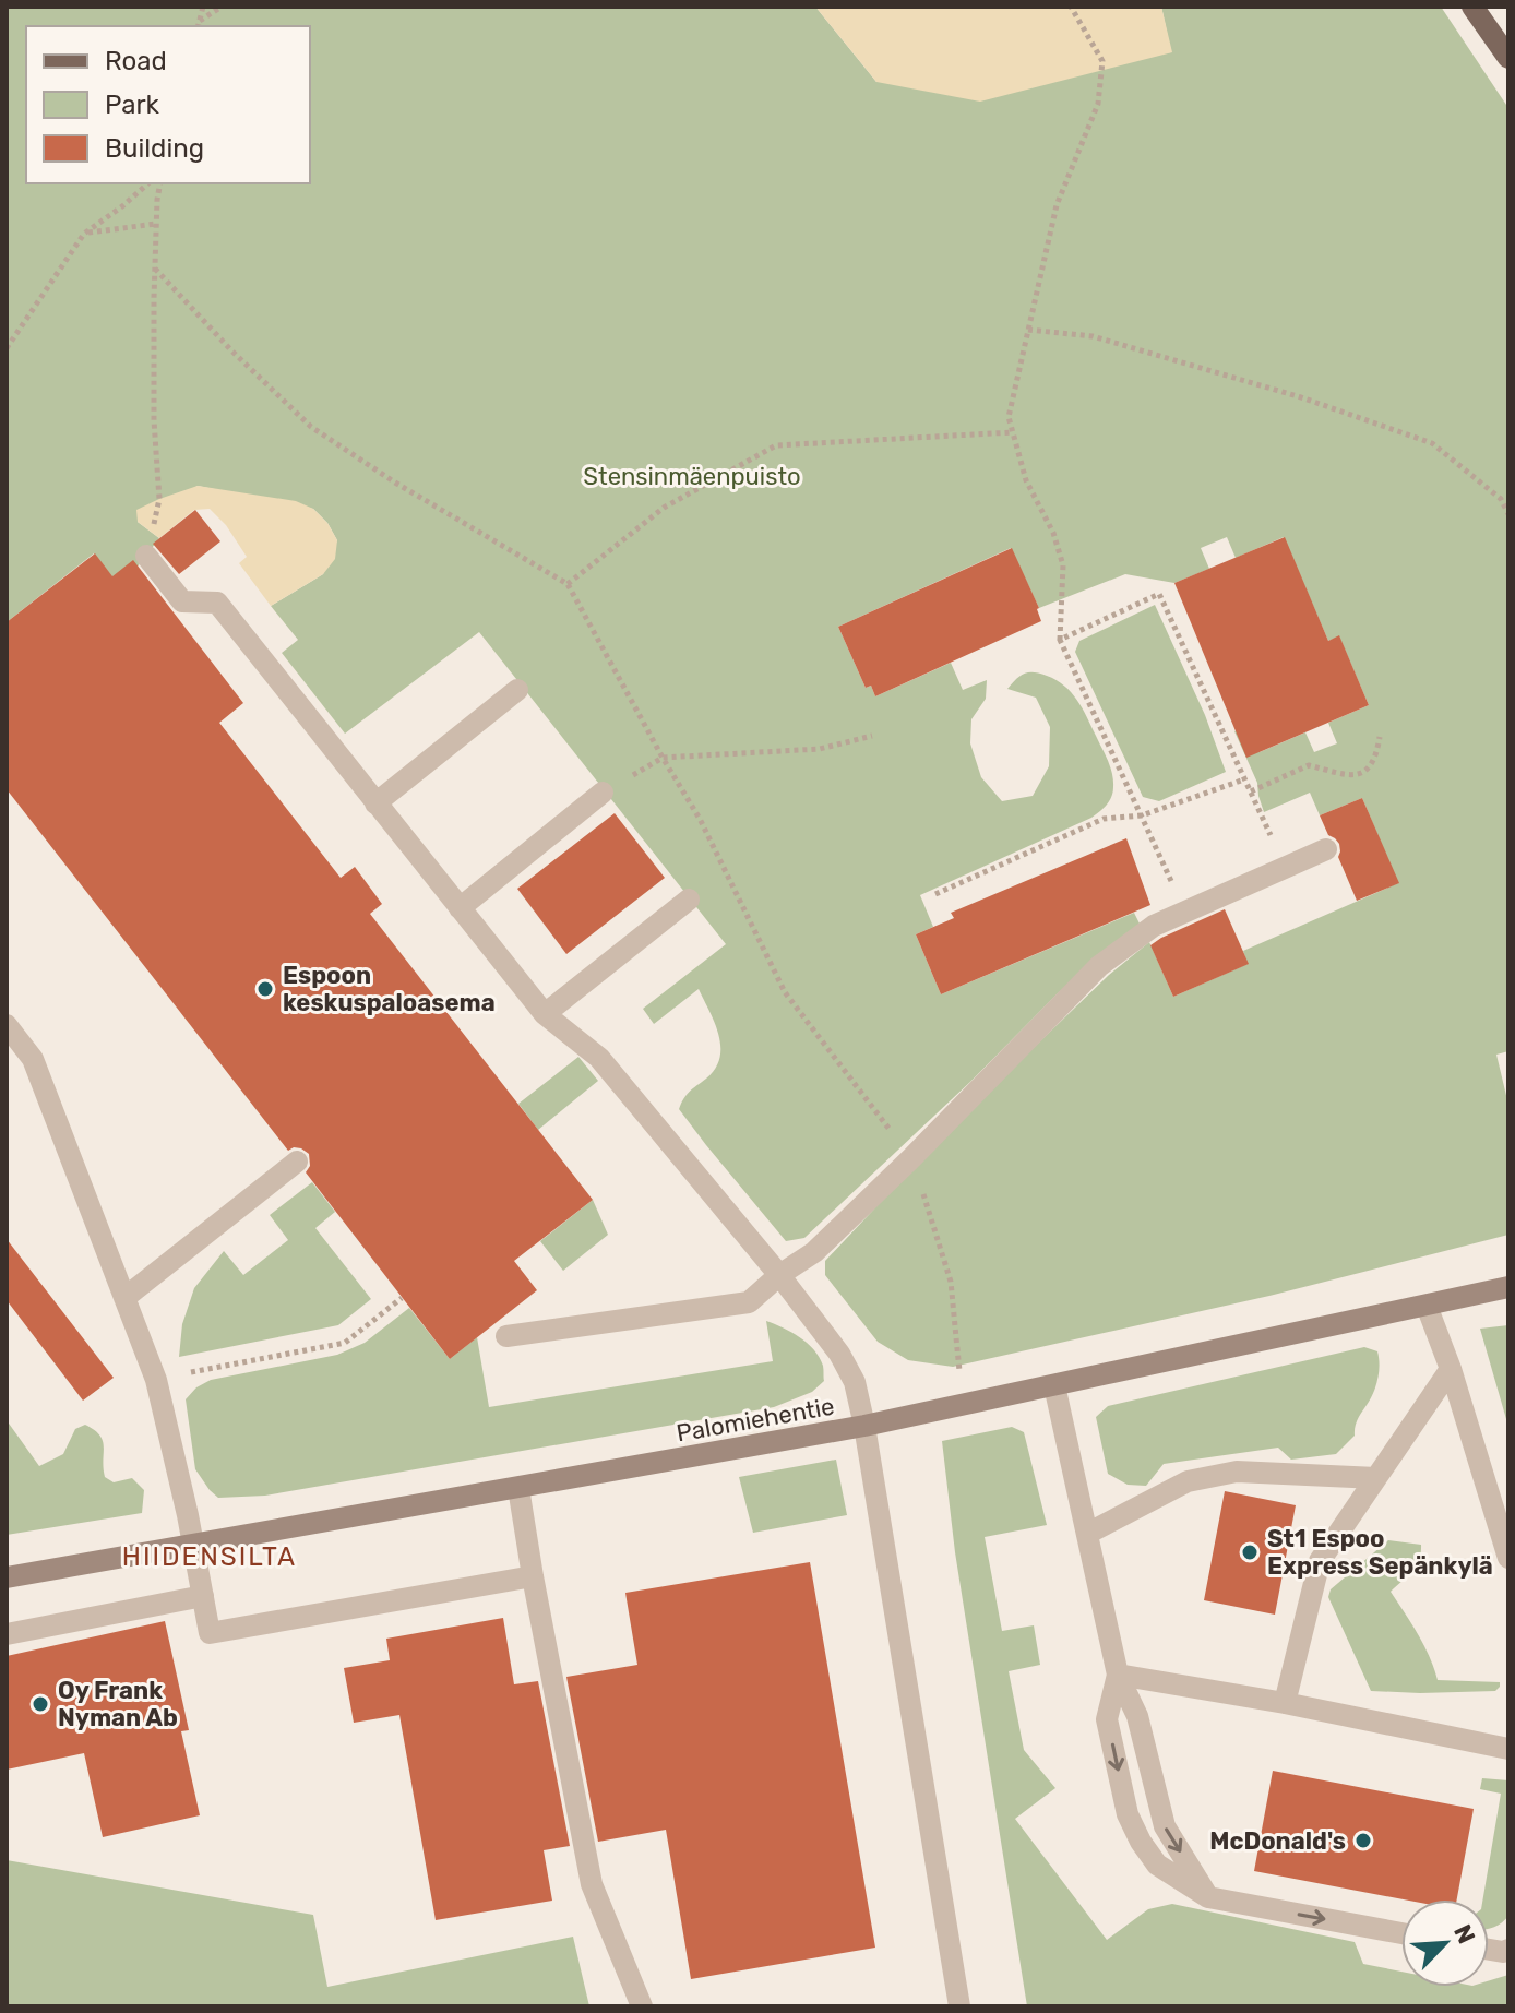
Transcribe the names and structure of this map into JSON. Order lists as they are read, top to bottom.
{
  "streets": {
    "street": ["Palomiehentie"]
  },
  "districts": ["HIIDENSILTA"],
  "parks": ["Stensinmäenpuisto"],
  "places": [
    "Espoon keskuspaloasema",
    "St1 Espoo Express Sepänkylä",
    "Oy Frank Nyman Ab",
    "McDonald's"
  ],
  "legend": ["Road", "Park", "Building"],
  "north": "top right"
}
